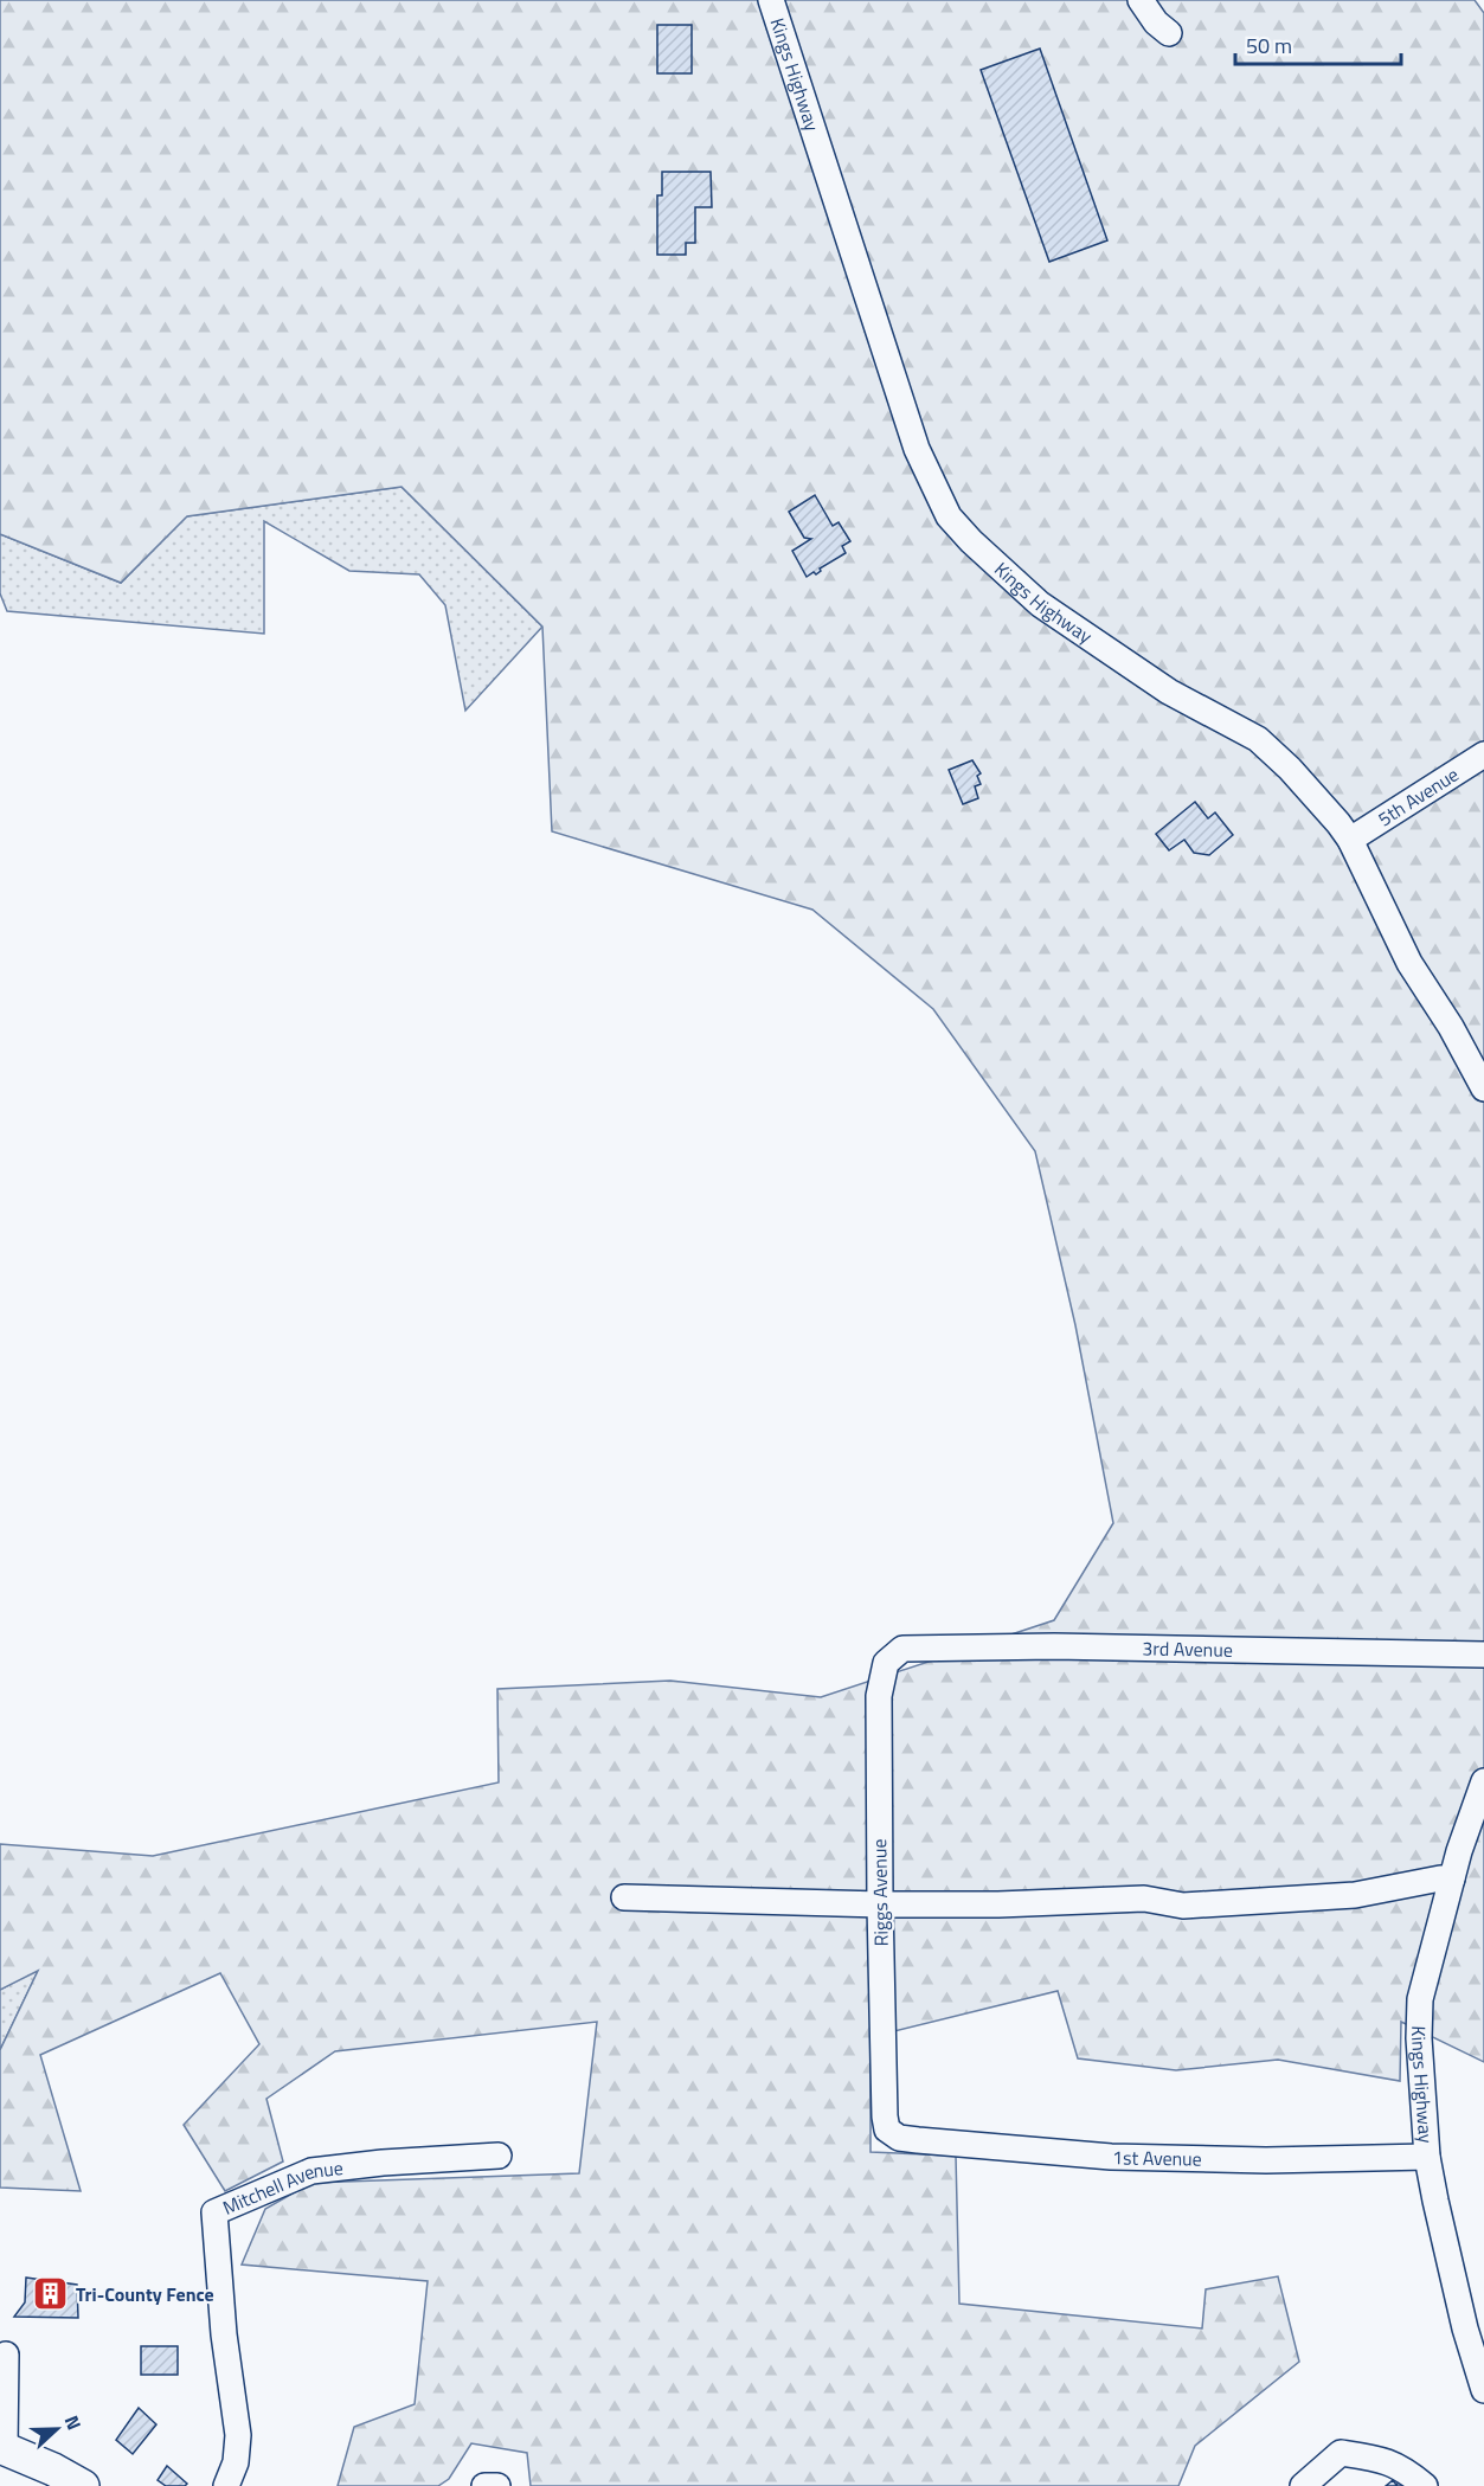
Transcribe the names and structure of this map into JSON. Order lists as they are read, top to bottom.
{
  "streets": {
    "street": [
      "Kings Highway",
      "5th Avenue",
      "3rd Avenue",
      "Riggs Avenue",
      "1st Avenue",
      "Mitchell Avenue"
    ]
  },
  "crossings": [
    ["Kings Highway", "5th Avenue"],
    ["Kings Highway", "1st Avenue"],
    ["3rd Avenue", "Riggs Avenue"],
    ["Riggs Avenue", "1st Avenue"]
  ],
  "places": {
    "building": ["Tri-County Fence"]
  },
  "scale_bar": "50 m",
  "north": "right"
}
